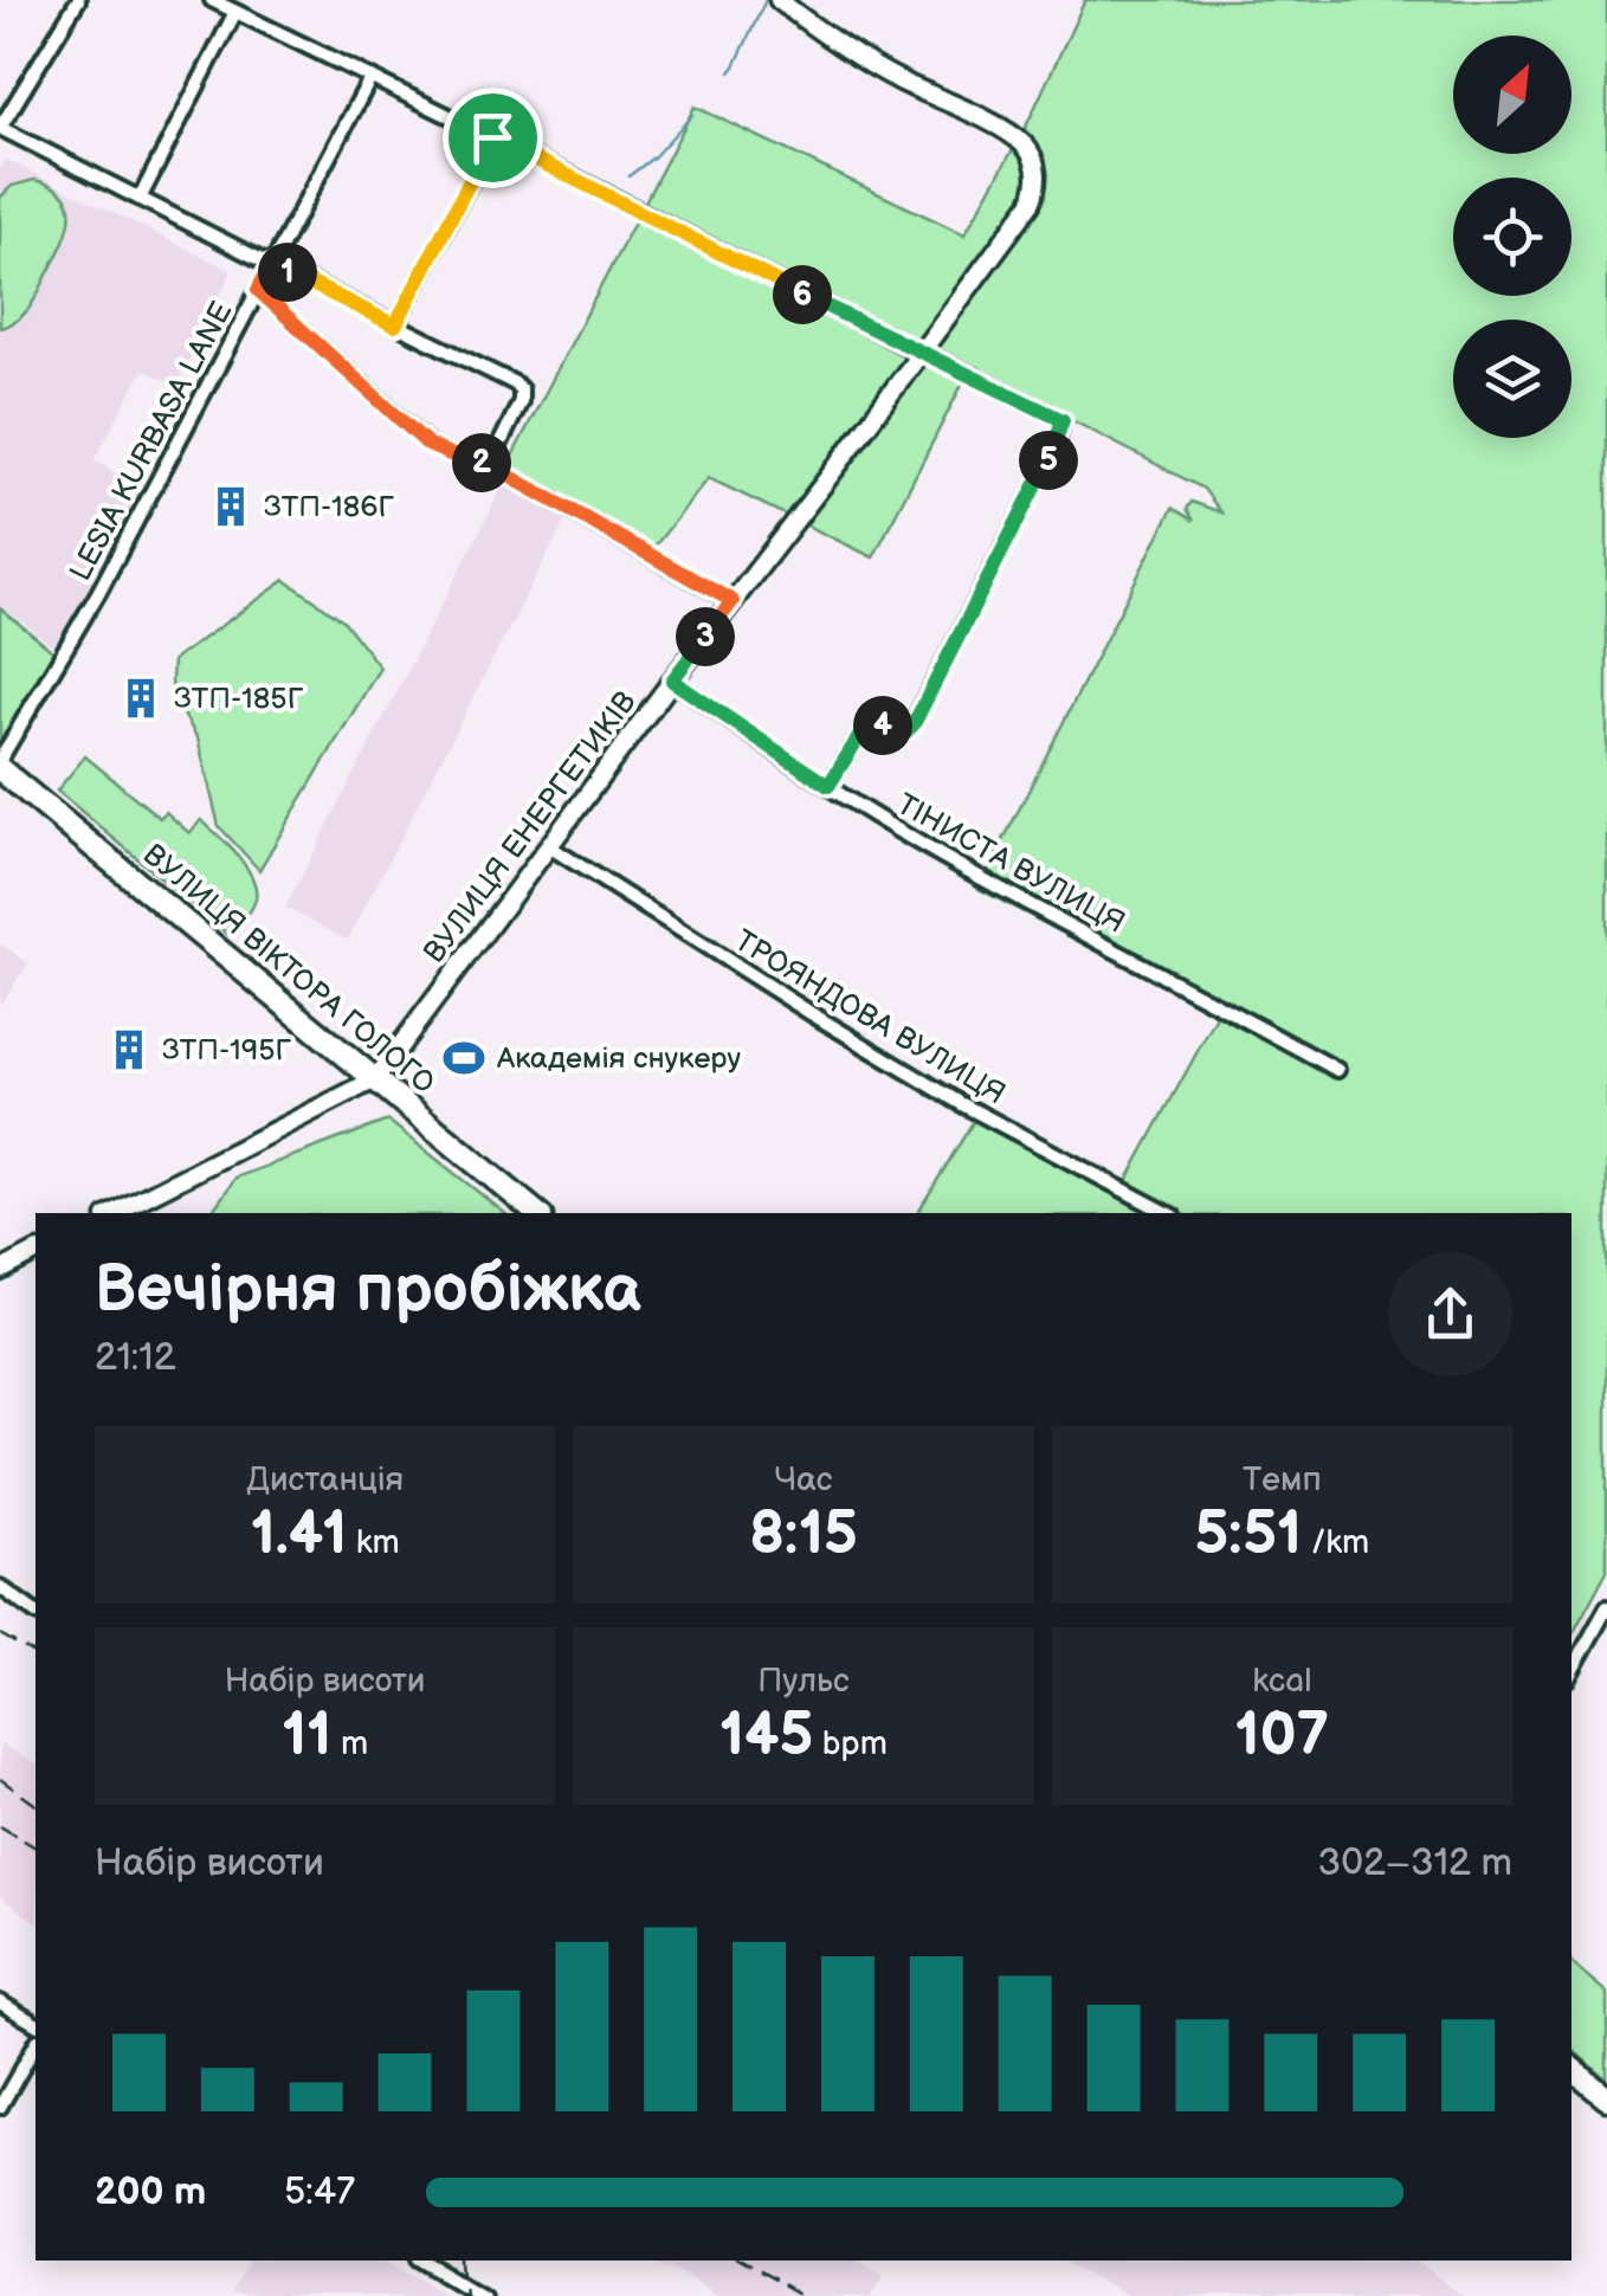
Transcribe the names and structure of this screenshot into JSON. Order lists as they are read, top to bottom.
{
  "streets": {
    "main road": ["ВУЛИЦЯ ВІКТОРА ГОЛОГО"],
    "street": [
      "LESIA KURBASA LANE",
      "ВУЛИЦЯ ЕНЕРГЕТИКІВ",
      "ТІНИСТА ВУЛИЦЯ",
      "ТРОЯНДОВА ВУЛИЦЯ"
    ]
  },
  "crossings": [
    ["ВУЛИЦЯ ЕНЕРГЕТИКІВ", "ТІНИСТА ВУЛИЦЯ"],
    ["ВУЛИЦЯ ЕНЕРГЕТИКІВ", "ВУЛИЦЯ ВІКТОРА ГОЛОГО"],
    ["ВУЛИЦЯ ЕНЕРГЕТИКІВ", "ТРОЯНДОВА ВУЛИЦЯ"]
  ],
  "places": {
    "building": ["ЗТП-186Г", "ЗТП-185Г", "ЗТП-195Г"],
    "sports": ["Академія снукеру"]
  },
  "north": "top right",
  "page": {
    "pins": [
      "1",
      "6",
      "5",
      "2",
      "3",
      "4"
    ],
    "heading": ["Вечірня пробіжка", "21:12"],
    "stats": [
      ["Дистанція", "1.41 km"],
      ["Час", "8:15"],
      ["Темп", "5:51 /km"],
      ["Набір висоти", "11 m"],
      ["Пульс", "145 bpm"],
      ["kcal", "107"]
    ],
    "chart": ["Набір висоти", "302–312 m"],
    "list": [
      {
        "name": "200 m",
        "note": "5:47"
      }
    ]
  }
}
